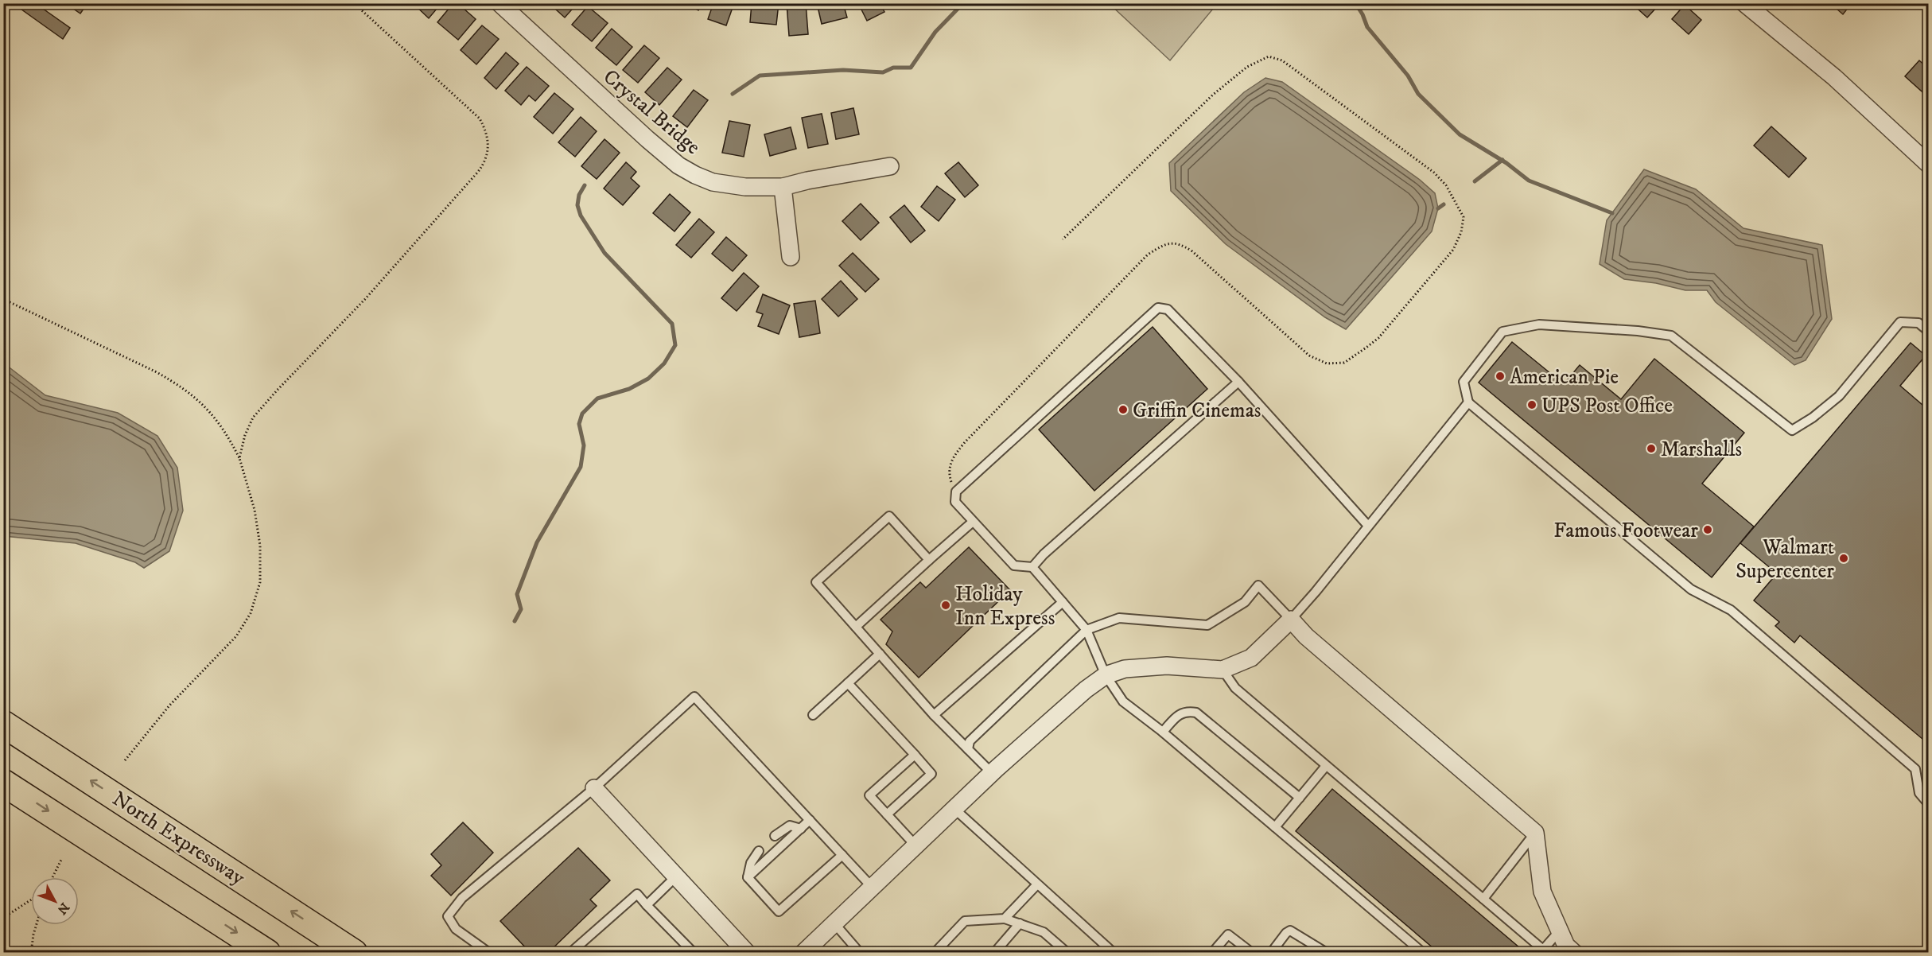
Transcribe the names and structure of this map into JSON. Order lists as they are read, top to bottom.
{
  "streets": {
    "highway": ["North Expressway"],
    "street": ["Crystal Bridge"]
  },
  "places": [
    "American Pie",
    "UPS Post Office",
    "Griffin Cinemas",
    "Marshalls",
    "Famous Footwear",
    "Walmart Supercenter",
    "Holiday Inn Express"
  ],
  "north": "bottom right"
}
